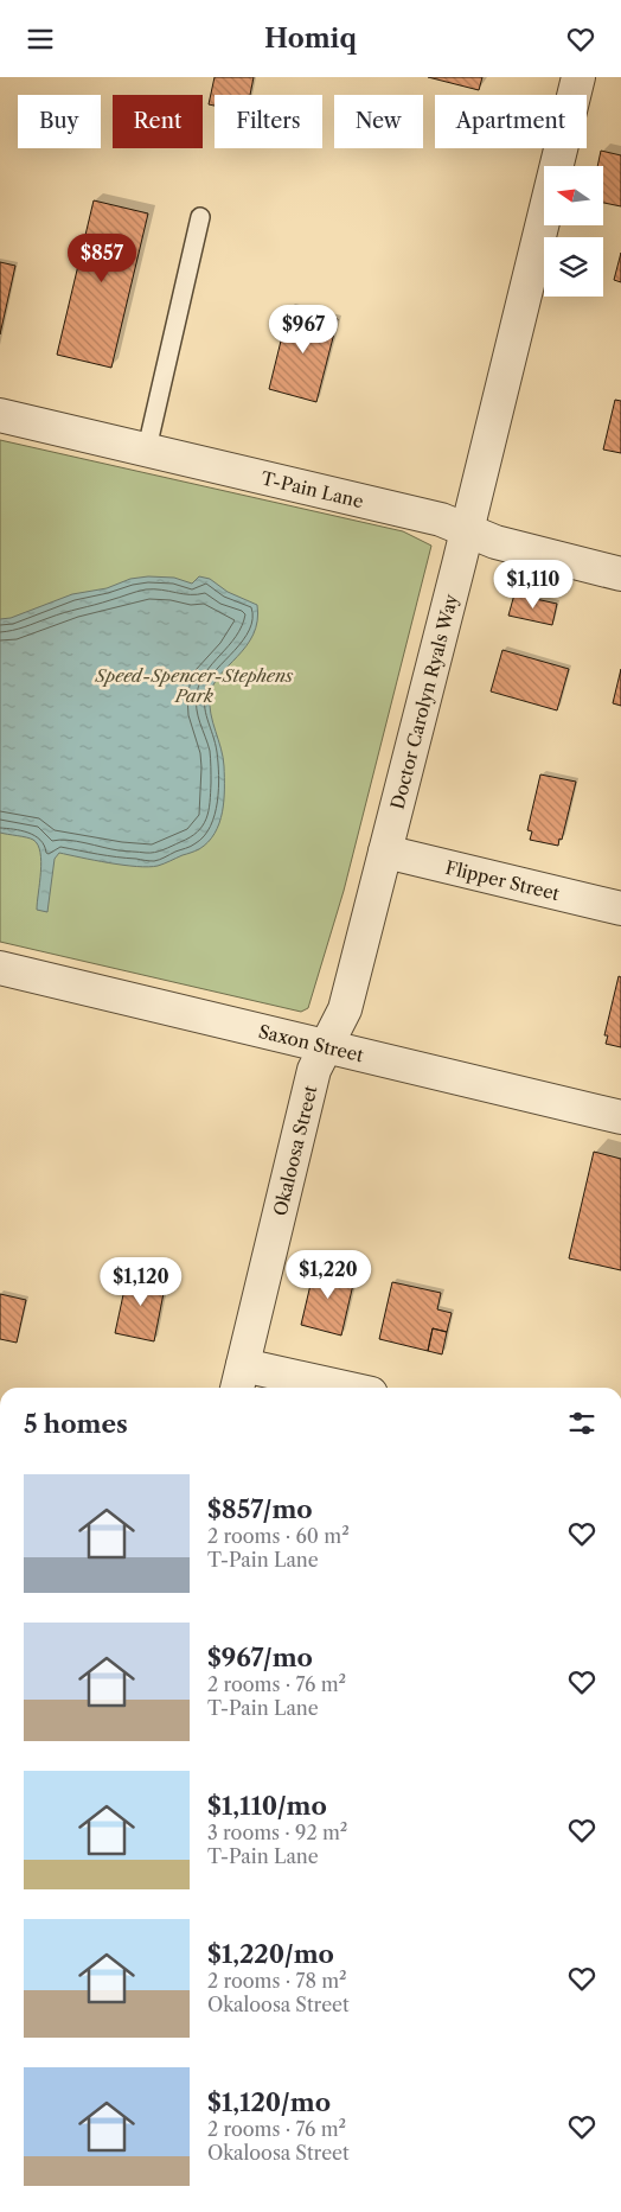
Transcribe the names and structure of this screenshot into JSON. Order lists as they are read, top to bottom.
{
  "streets": {
    "street": [
      "T-Pain Lane",
      "Doctor Carolyn Ryals Way",
      "Flipper Street",
      "Saxon Street",
      "Okaloosa Street"
    ]
  },
  "crossings": [
    ["T-Pain Lane", "Doctor Carolyn Ryals Way"],
    ["Doctor Carolyn Ryals Way", "Flipper Street"],
    ["Doctor Carolyn Ryals Way", "Saxon Street"],
    ["Doctor Carolyn Ryals Way", "Okaloosa Street"],
    ["Saxon Street", "Okaloosa Street"]
  ],
  "parks": ["Speed-Spencer-Stephens Park"],
  "north": "left",
  "page": {
    "header": "Homiq",
    "chip": [
      "Buy",
      "Rent",
      "Filters",
      "New",
      "Apartment"
    ],
    "price": [
      "$857",
      "$967",
      "$1,110",
      "$1,220",
      "$1,120"
    ],
    "heading": "5 homes",
    "list": [
      {
        "name": "$857/mo",
        "note": "2 rooms · 60 m² · T-Pain Lane"
      },
      {
        "name": "$967/mo",
        "note": "2 rooms · 76 m² · T-Pain Lane"
      },
      {
        "name": "$1,110/mo",
        "note": "3 rooms · 92 m² · T-Pain Lane"
      },
      {
        "name": "$1,220/mo",
        "note": "2 rooms · 78 m² · Okaloosa Street"
      },
      {
        "name": "$1,120/mo",
        "note": "2 rooms · 76 m² · Okaloosa Street"
      }
    ]
  }
}
